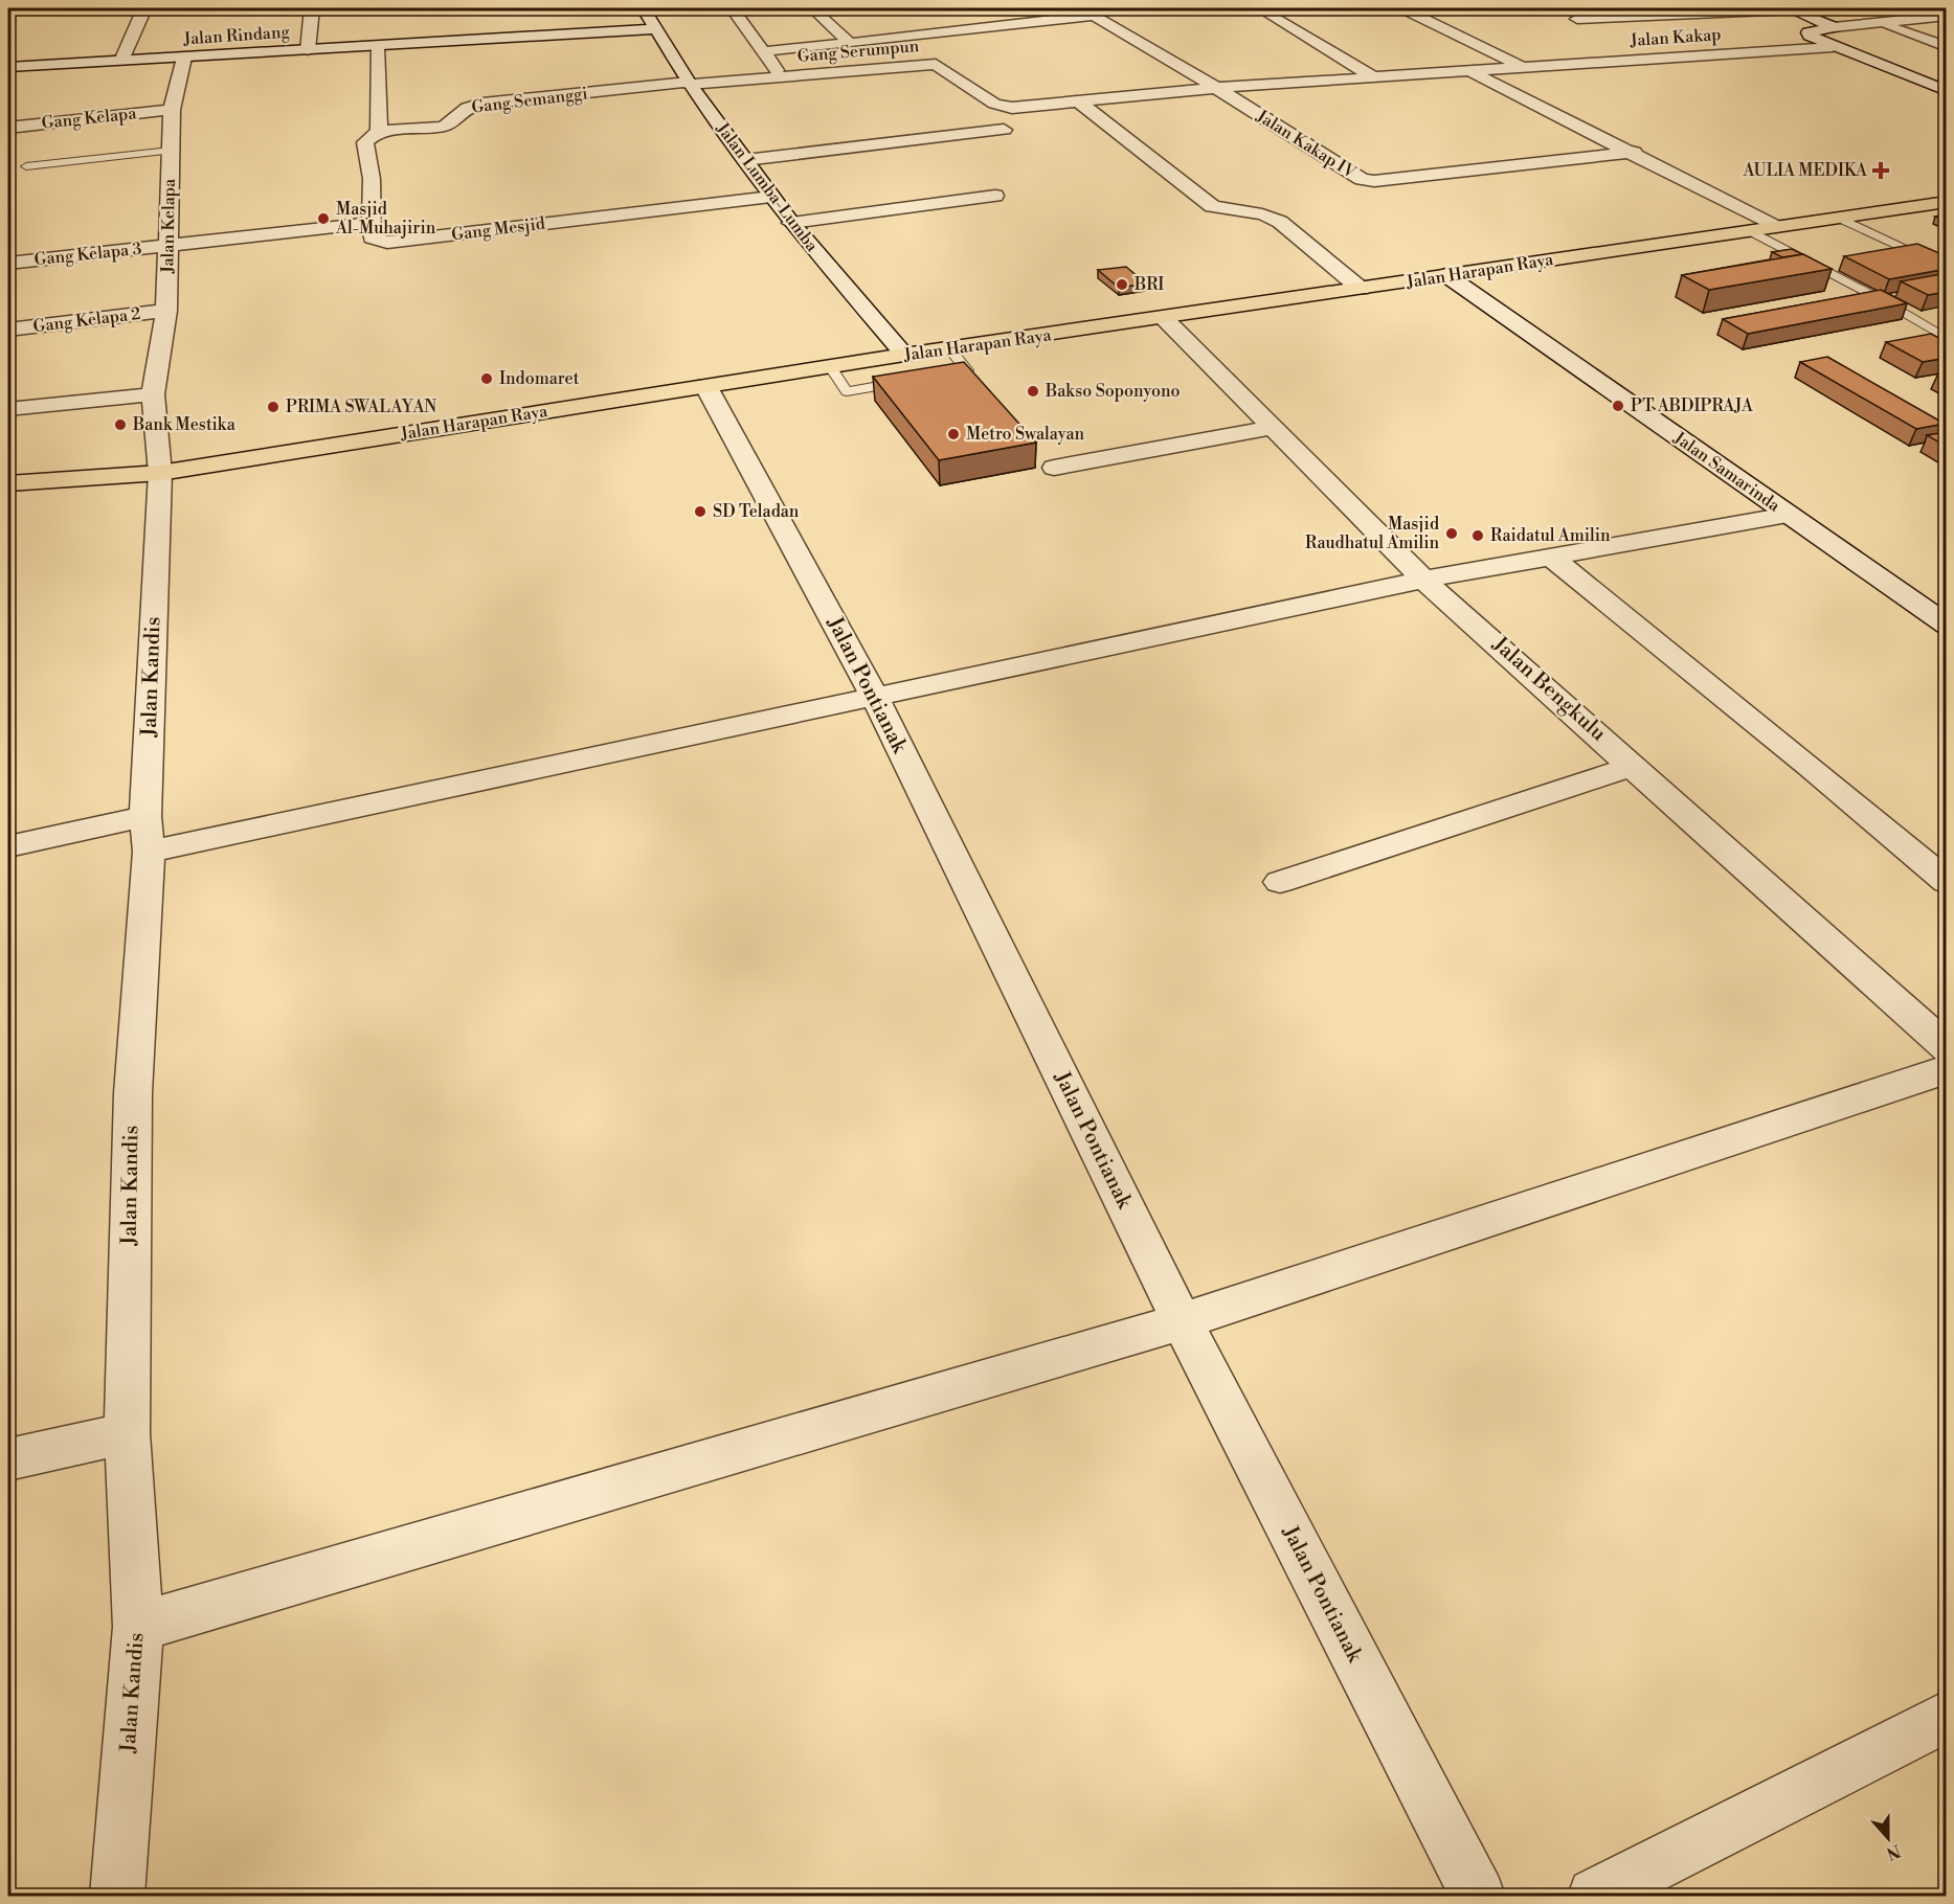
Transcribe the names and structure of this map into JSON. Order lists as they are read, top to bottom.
{
  "streets": {
    "main road": ["Jalan Harapan Raya"],
    "street": [
      "Jalan Rindang",
      "Jalan Kakap",
      "Gang Serumpun",
      "Gang Semanggi",
      "Gang Kelapa",
      "Jalan Kakap IV",
      "Jalan Lumba-Lumba",
      "Jalan Kelapa",
      "Gang Mesjid",
      "Gang Kelapa 3",
      "Gang Kelapa 2",
      "Jalan Samarinda",
      "Jalan Kandis",
      "Jalan Pontianak",
      "Jalan Bengkulu"
    ]
  },
  "crossings": [
    ["Jalan Rindang", "Jalan Lumba-Lumba"],
    ["Jalan Rindang", "Jalan Kelapa"],
    ["Jalan Kakap", "Gang Serumpun"],
    ["Gang Serumpun", "Gang Semanggi"],
    ["Gang Serumpun", "Jalan Kakap IV"],
    ["Gang Serumpun", "Jalan Lumba-Lumba"],
    ["Gang Semanggi", "Jalan Lumba-Lumba"],
    ["Gang Kelapa", "Jalan Kelapa"],
    ["Jalan Lumba-Lumba", "Gang Mesjid"],
    ["Jalan Lumba-Lumba", "Jalan Harapan Raya"],
    ["Jalan Kelapa", "Gang Kelapa 3"],
    ["Jalan Kelapa", "Jalan Harapan Raya"],
    ["Jalan Kelapa", "Gang Kelapa 2"],
    ["Jalan Kelapa", "Jalan Kandis"],
    ["Jalan Harapan Raya", "Jalan Samarinda"],
    ["Jalan Harapan Raya", "Jalan Kandis"],
    ["Jalan Harapan Raya", "Jalan Pontianak"],
    ["Jalan Harapan Raya", "Jalan Bengkulu"]
  ],
  "places": {
    "health": ["AULIA MEDIKA"],
    "other": [
      "Masjid Al-Muhajirin",
      "BRI",
      "Indomaret",
      "Bakso Soponyono",
      "PT ABDIPRAJA",
      "PRIMA SWALAYAN",
      "Bank Mestika",
      "Metro Swalayan",
      "SD Teladan",
      "Masjid Raudhatul Amilin",
      "Raidatul Amilin"
    ]
  },
  "north": "bottom"
}
